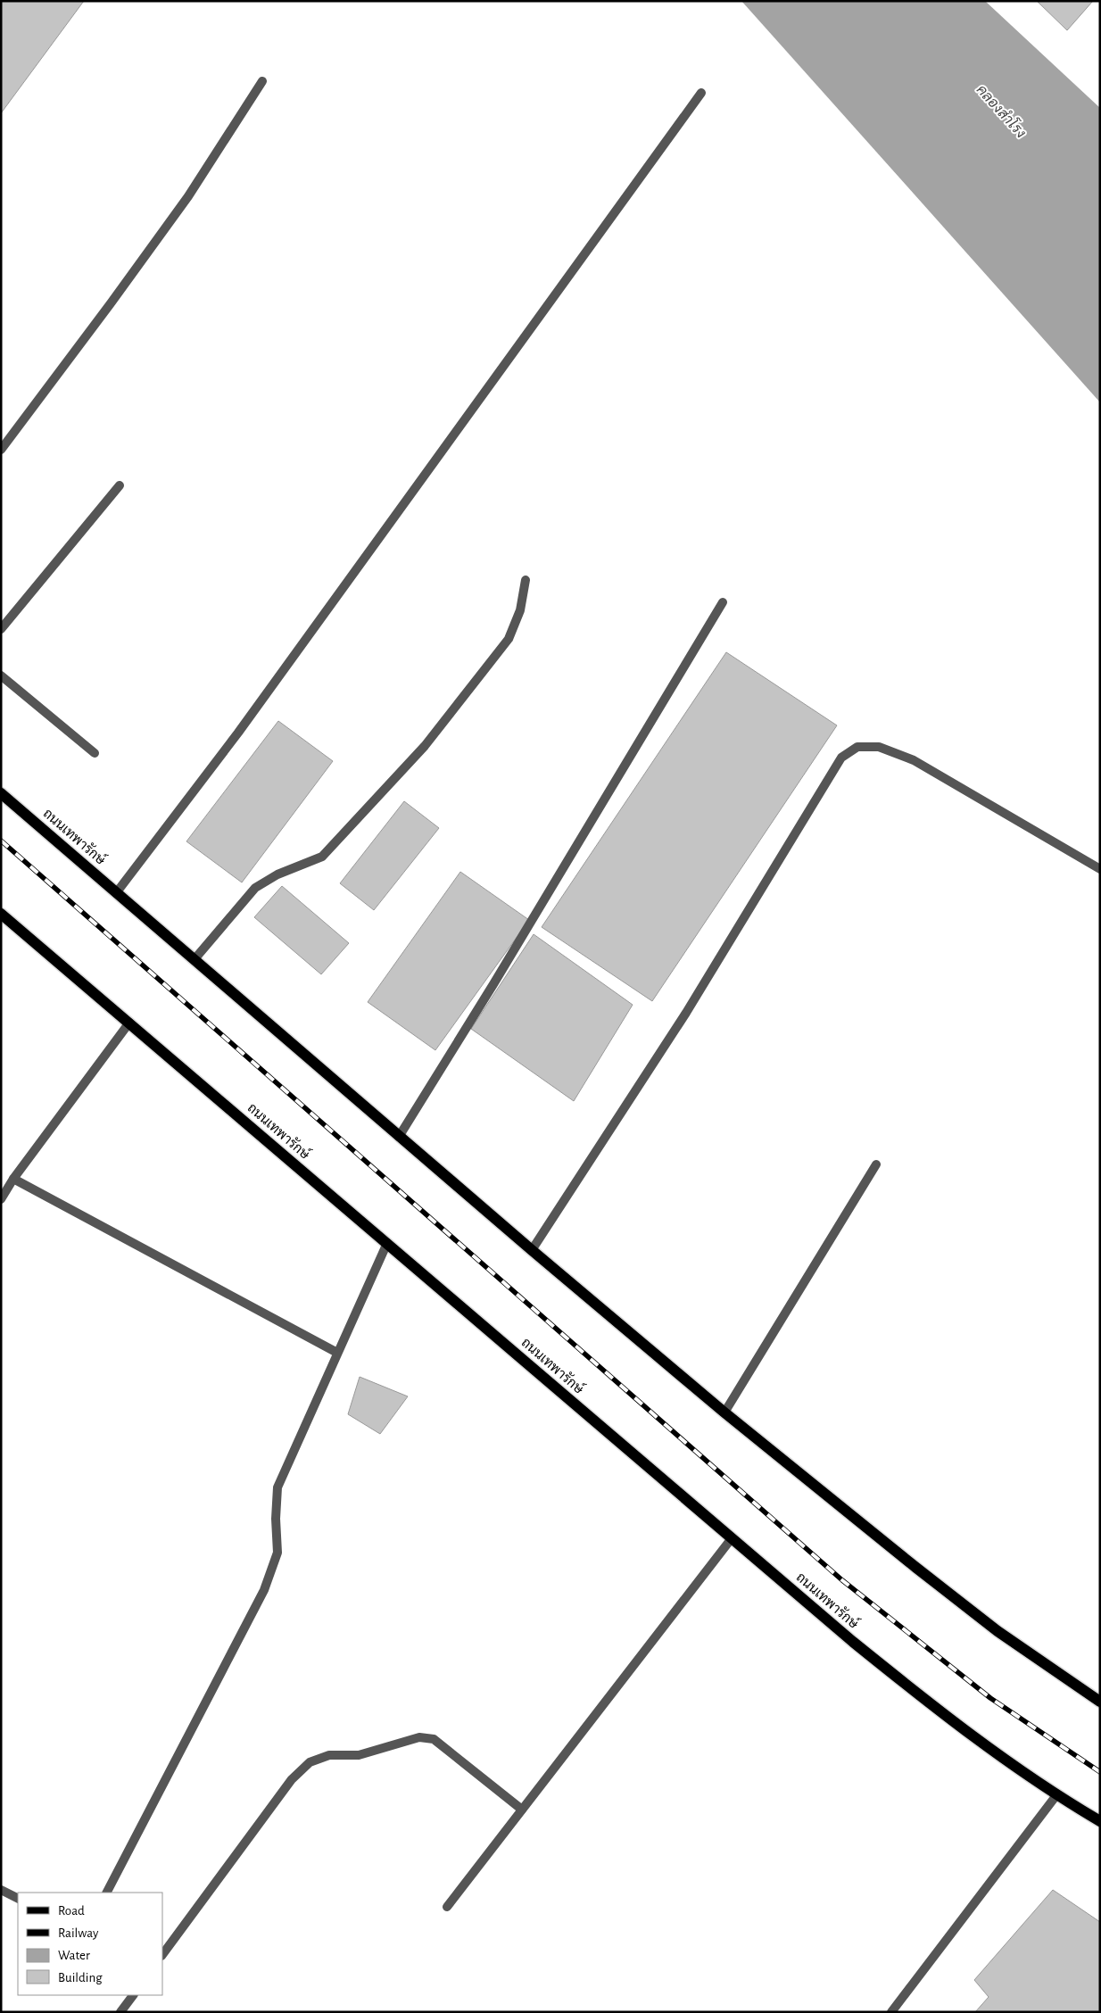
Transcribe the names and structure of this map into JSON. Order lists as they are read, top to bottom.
{
  "streets": {
    "main road": ["ถนนเทพารักษ์"]
  },
  "water": ["คลองสำโรง"],
  "legend": [
    "Road",
    "Railway",
    "Water",
    "Building"
  ]
}
